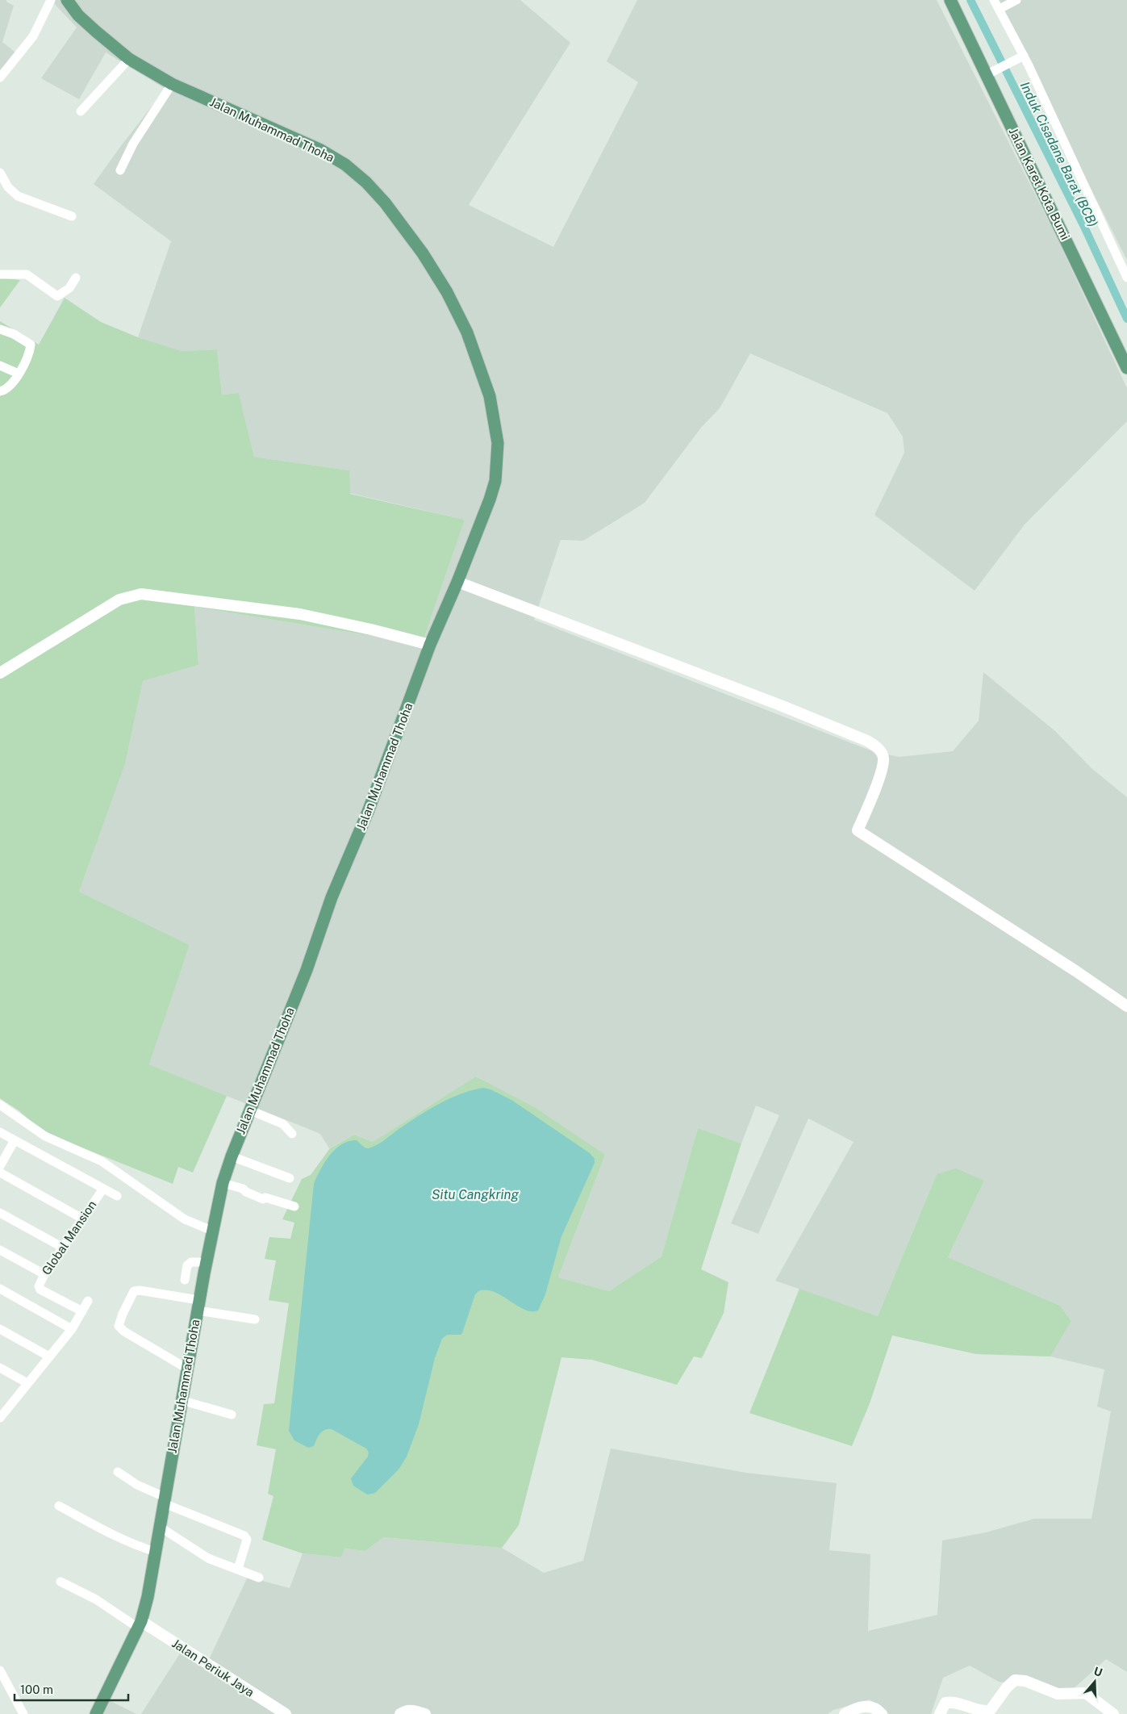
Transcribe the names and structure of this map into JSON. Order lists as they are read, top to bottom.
{
  "streets": {
    "main road": ["Jalan Muhammad Thoha", "Jalan Karet Kota Bumi"],
    "street": ["Global Mansion", "Jalan Periuk Jaya"]
  },
  "crossings": [
    ["Jalan Muhammad Thoha", "Jalan Periuk Jaya"]
  ],
  "water": ["Induk Cisadane Barat (BCB)", "Situ Cangkring"],
  "scale_bar": "100 m",
  "north": "top"
}
